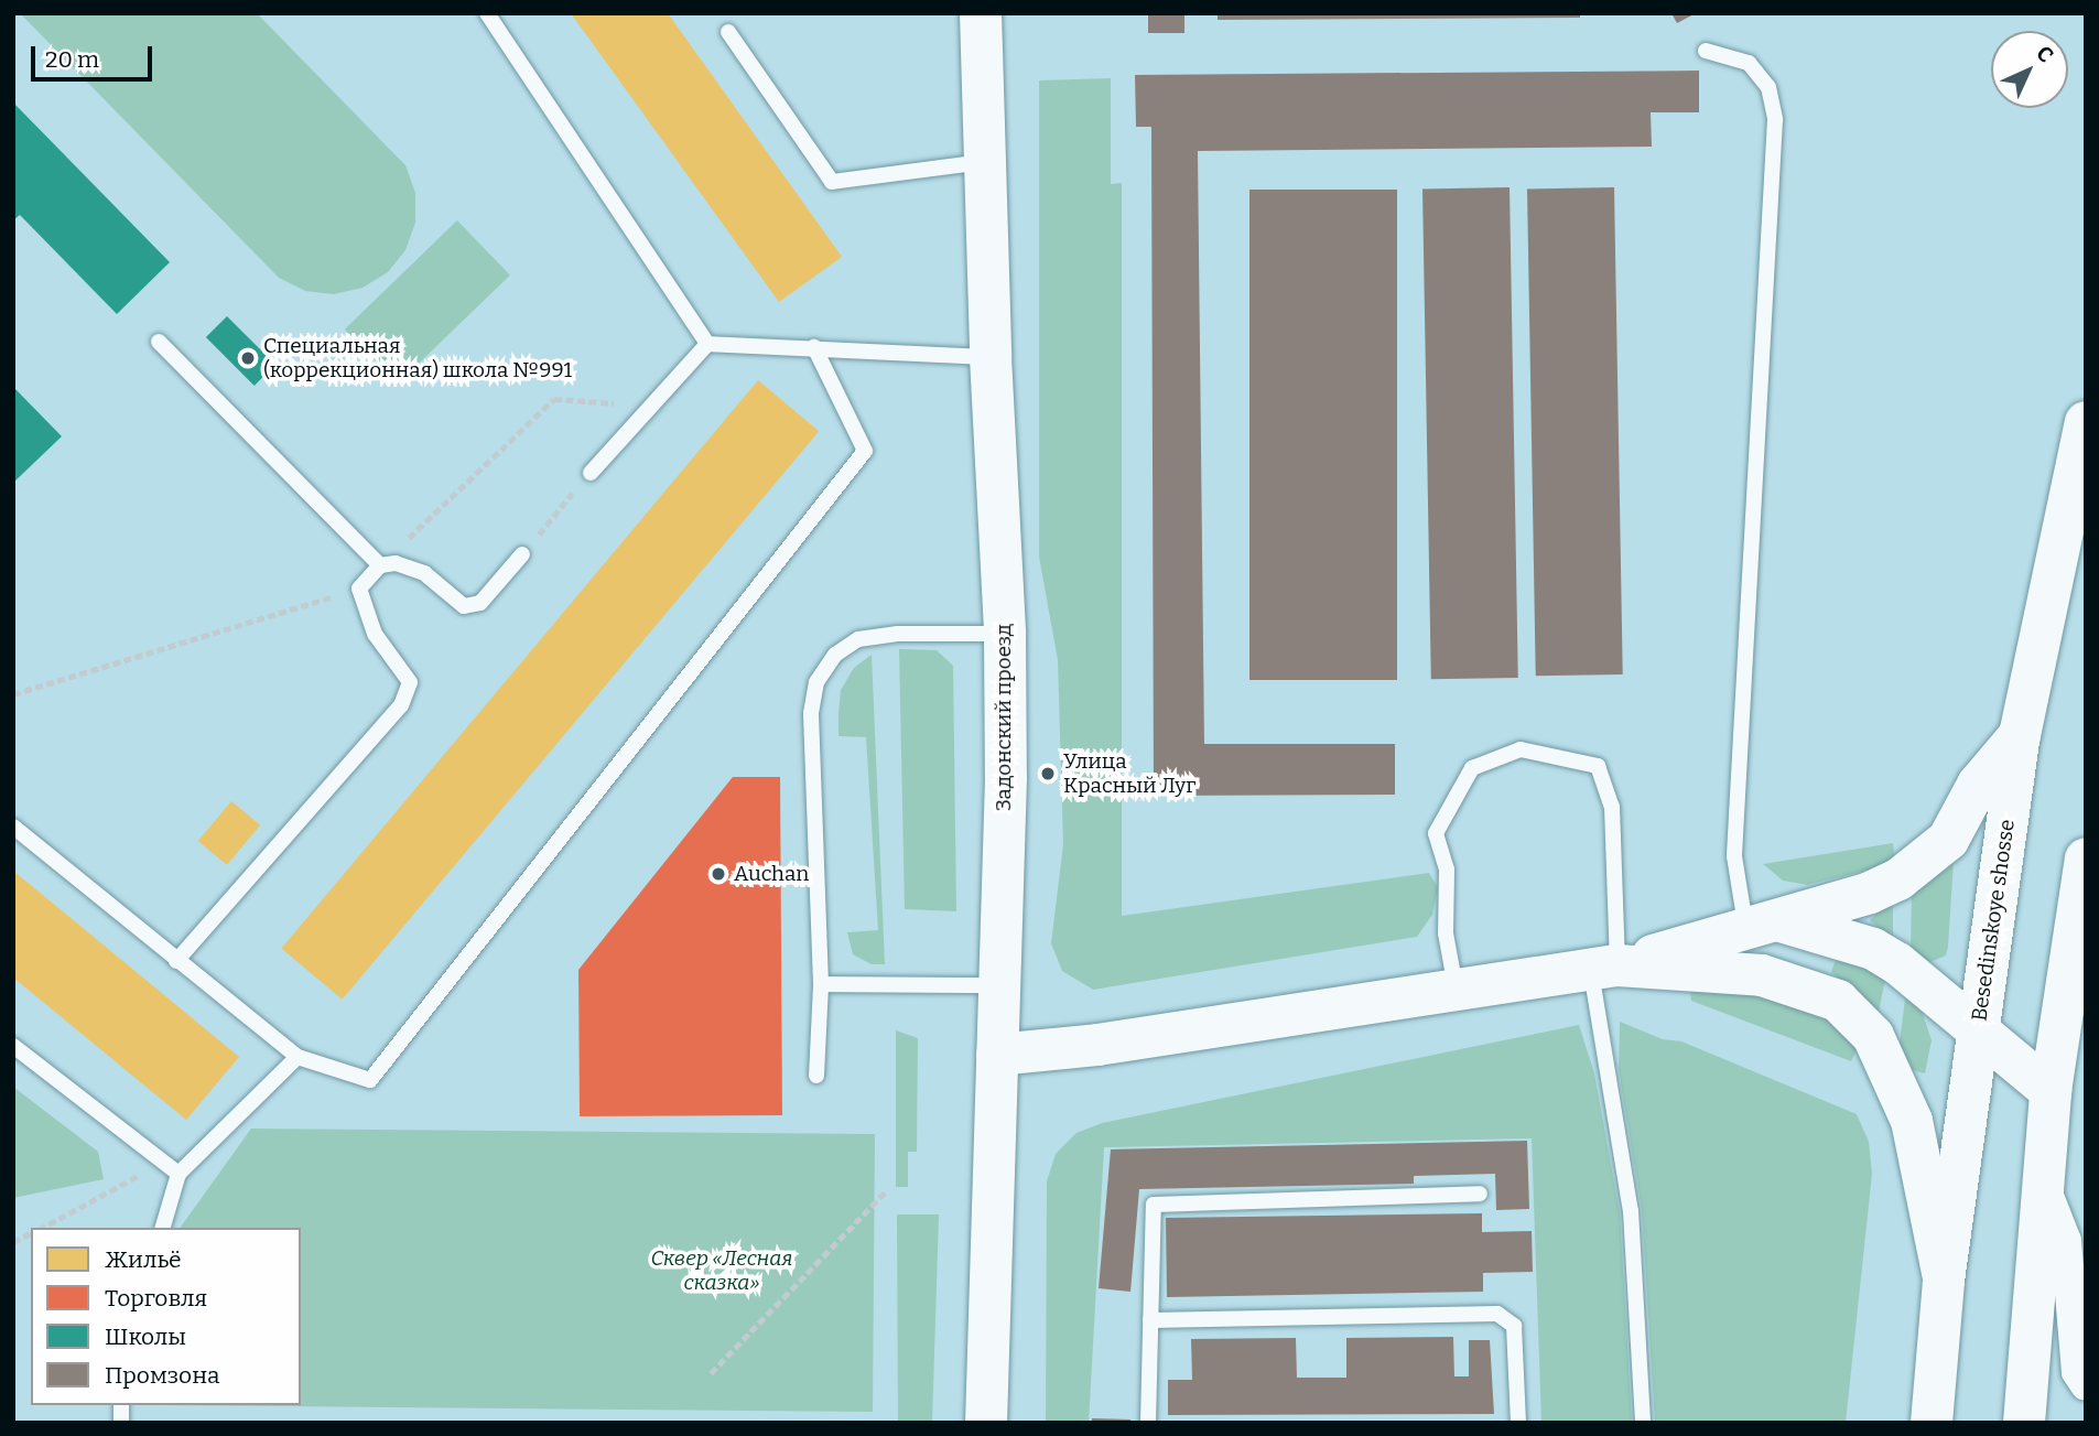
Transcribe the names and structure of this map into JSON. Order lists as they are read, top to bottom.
{
  "streets": {
    "street": ["Задонский проезд", "Besedinskoye shosse"]
  },
  "parks": ["Сквер «Лесная сказка»"],
  "places": ["Специальная (коррекционная) школа №991", "Улица Красный Луг", "Auchan"],
  "legend": [
    "Жильё",
    "Торговля",
    "Школы",
    "Промзона"
  ],
  "scale_bar": "20 m",
  "north": "top right"
}
